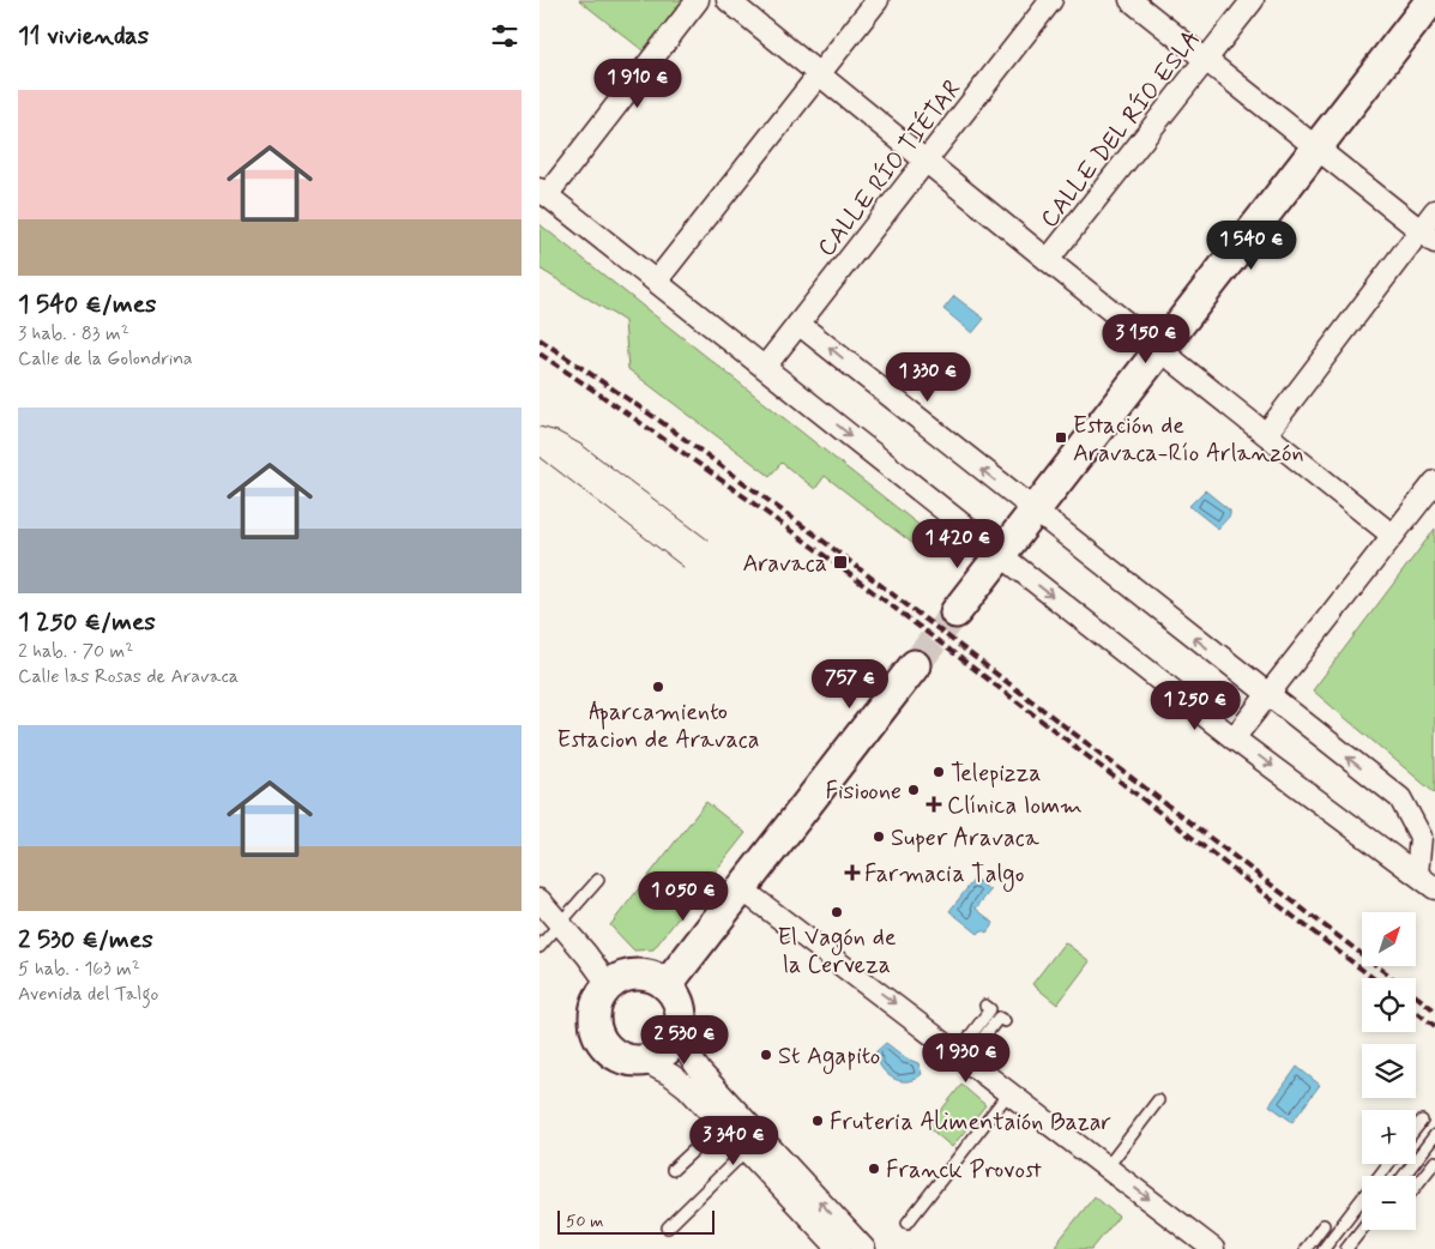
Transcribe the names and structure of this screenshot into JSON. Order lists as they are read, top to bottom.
{
  "streets": {
    "street": ["CALLE DEL RÍO ESLA", "CALLE RÍO TIÉTAR"]
  },
  "places": {
    "transit": ["Estación de Aravaca-Río Arlanzón", "Aravaca"],
    "other": [
      "Aparcamiento Estacion de Aravaca",
      "Telepizza",
      "Fisioone",
      "Super Aravaca",
      "El Vagón de la Cerveza",
      "St Agapito",
      "Fruteria Alimentaión Bazar",
      "Franck Provost"
    ],
    "health": ["Clínica Iomm", "Farmacia Talgo"]
  },
  "scale_bar": "50 m",
  "north": "top right",
  "page": {
    "heading": "11 viviendas",
    "price": [
      "1 910 €",
      "1 540 €",
      "3 150 €",
      "1 330 €",
      "1 420 €",
      "757 €",
      "1 250 €",
      "1 050 €",
      "2 530 €",
      "1 930 €",
      "3 340 €"
    ],
    "list": [
      {
        "name": "1 540 €/mes",
        "note": "3 hab. · 83 m² · Calle de la Golondrina"
      },
      {
        "name": "1 250 €/mes",
        "note": "2 hab. · 70 m² · Calle las Rosas de Aravaca"
      },
      {
        "name": "2 530 €/mes",
        "note": "5 hab. · 163 m² · Avenida del Talgo"
      }
    ],
    "map_buttons": ["+", "−"],
    "scale": "50 m"
  }
}
